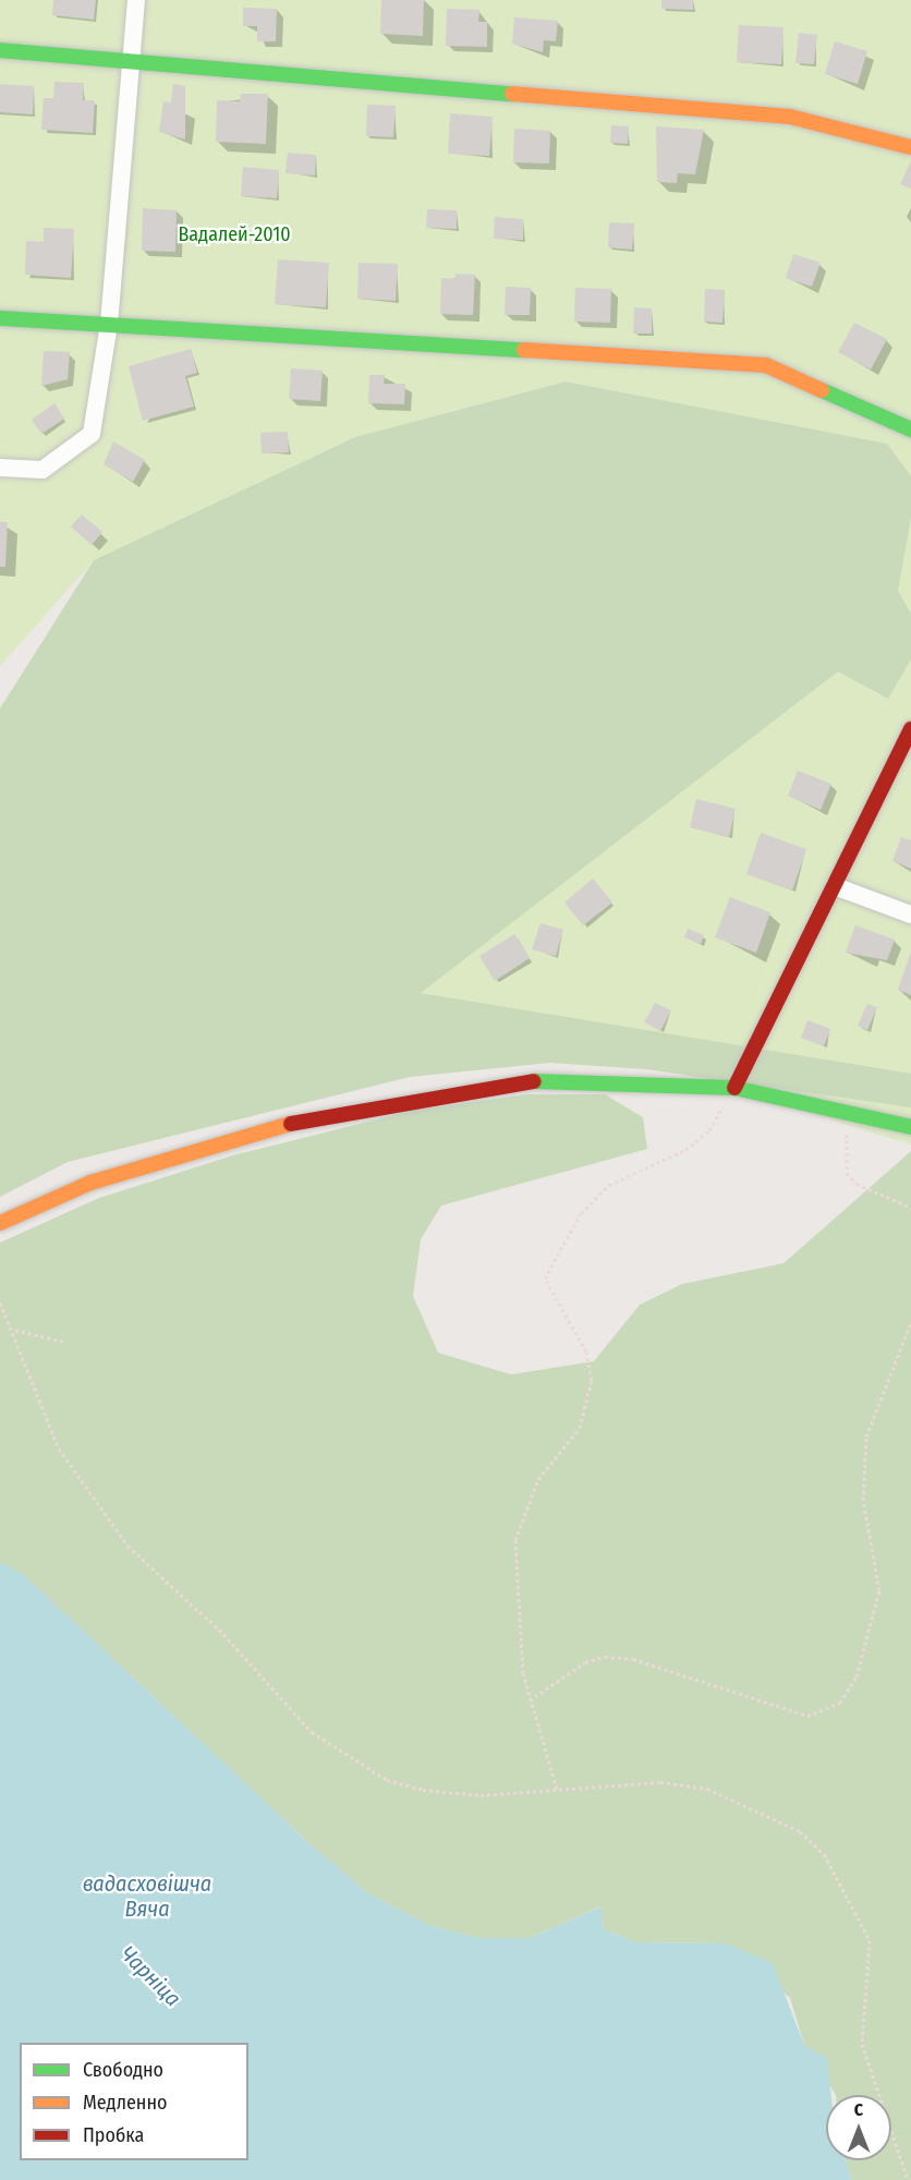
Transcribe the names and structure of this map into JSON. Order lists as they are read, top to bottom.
{
  "water": ["вадасховішча Вяча", "Чарніца"],
  "parks": ["Вадалей-2010"],
  "legend": ["Свободно", "Медленно", "Пробка"],
  "north": "top"
}
